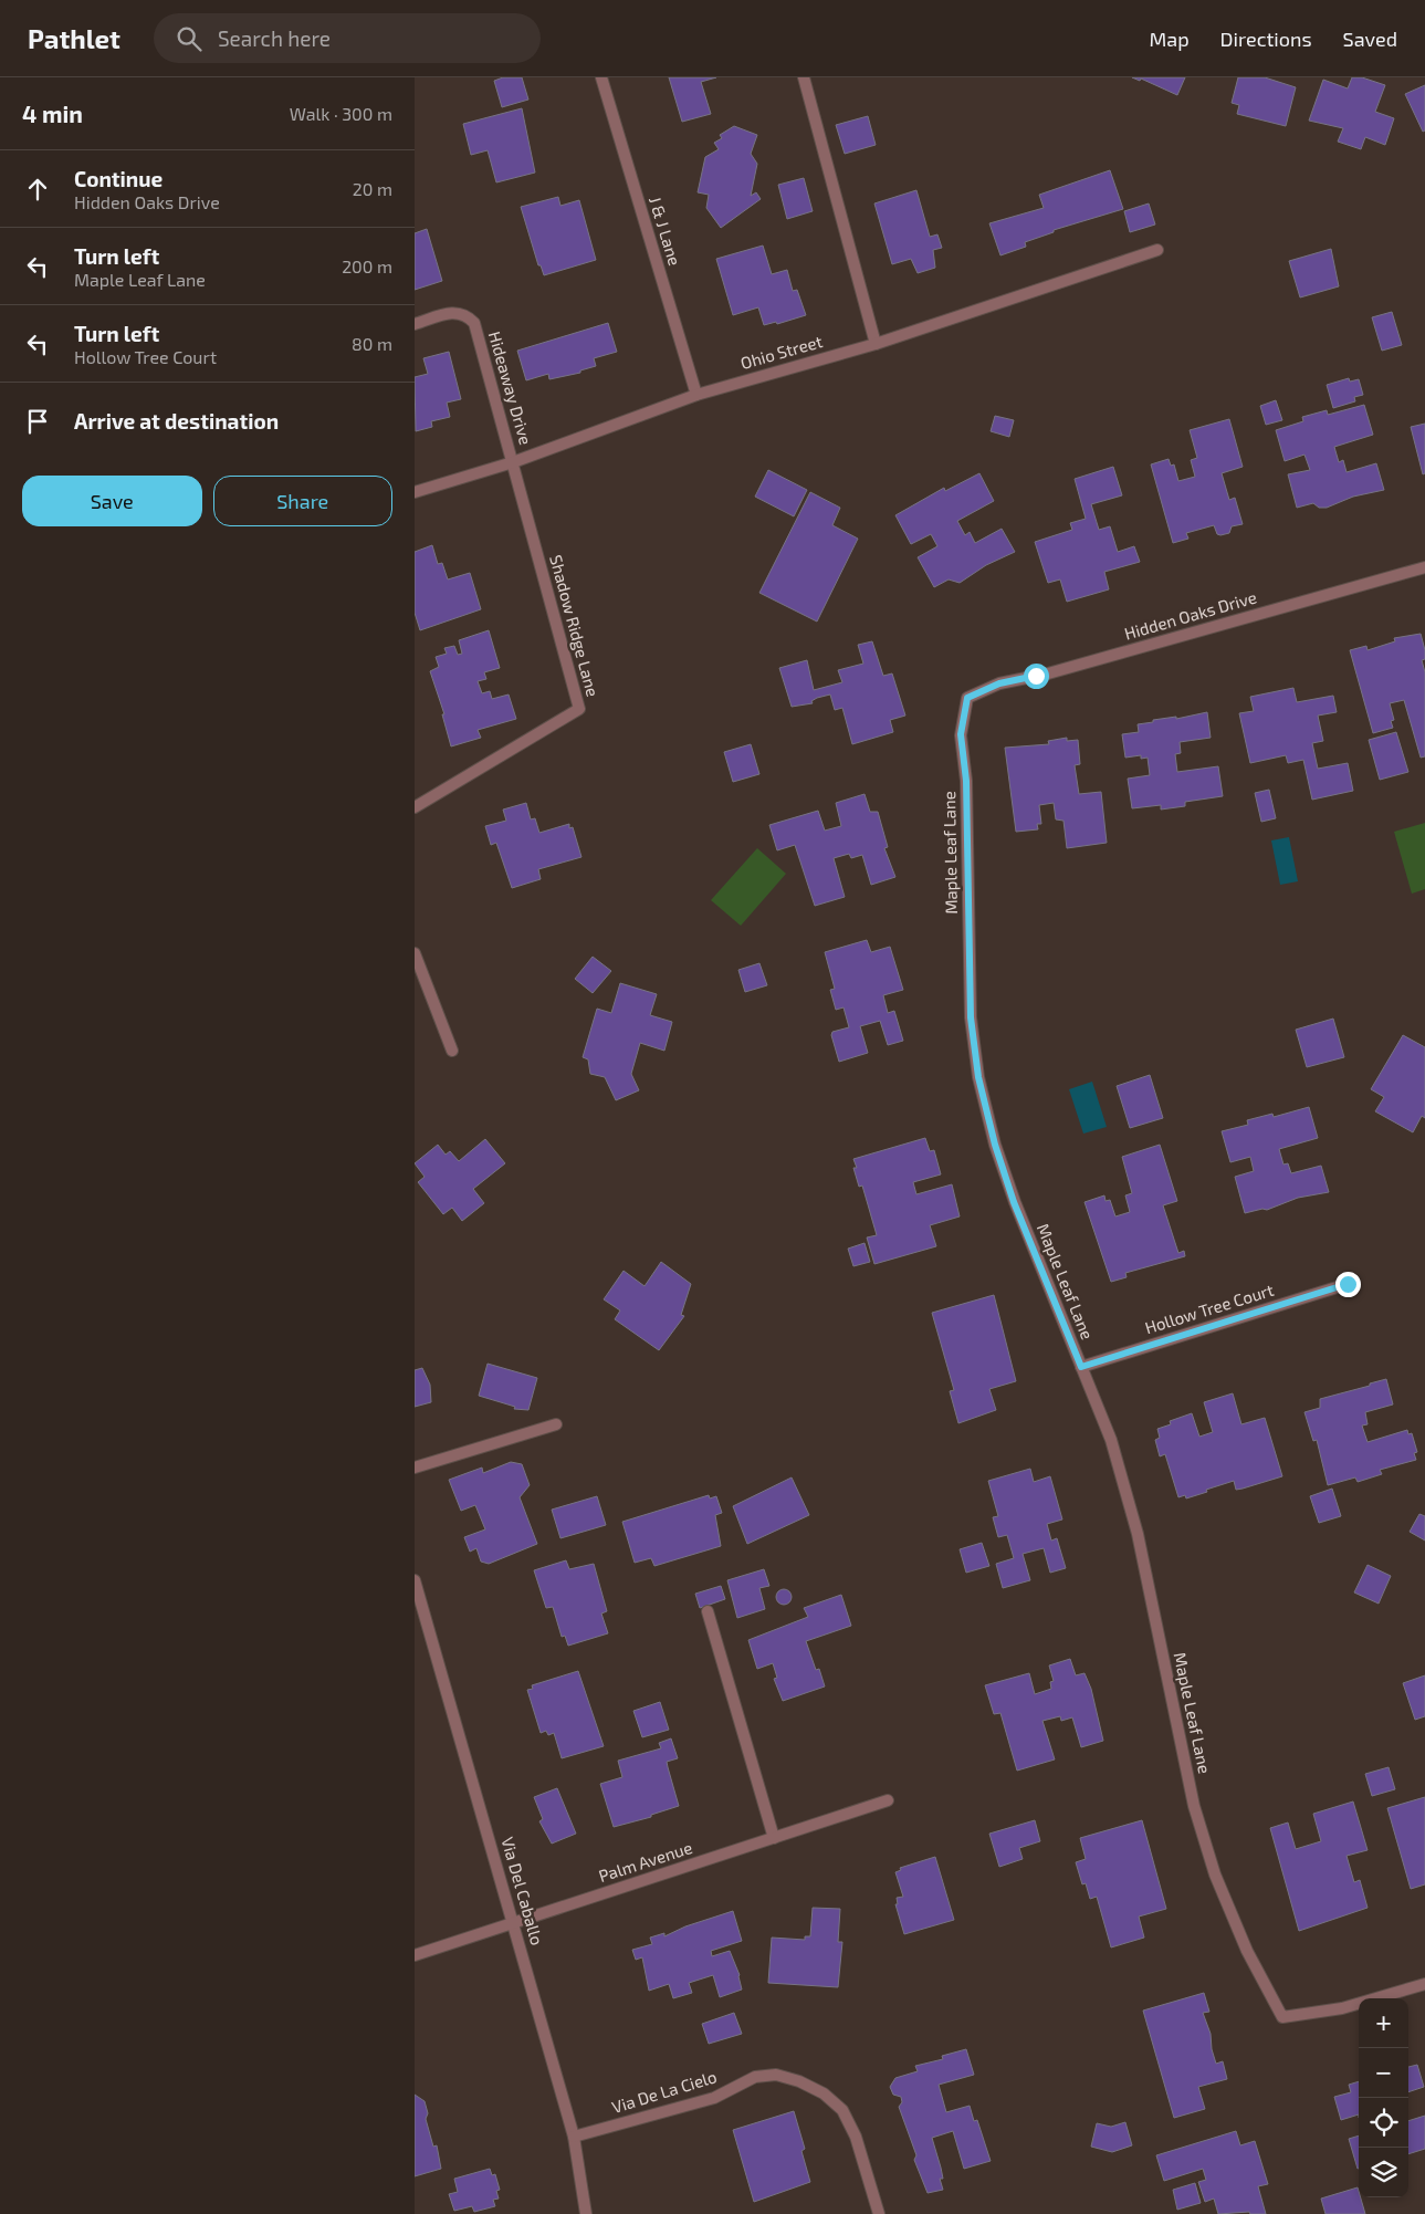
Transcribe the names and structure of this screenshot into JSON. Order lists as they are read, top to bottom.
{
  "streets": {
    "street": [
      "J & J Lane",
      "Ohio Street",
      "Hideaway Drive",
      "Hidden Oaks Drive",
      "Shadow Ridge Lane",
      "Maple Leaf Lane",
      "Hollow Tree Court",
      "Palm Avenue",
      "Via Del Caballo",
      "Via De La Cielo"
    ]
  },
  "crossings": [
    ["J & J Lane", "Ohio Street"],
    ["Ohio Street", "Hideaway Drive"],
    ["Ohio Street", "Shadow Ridge Lane"],
    ["Hideaway Drive", "Shadow Ridge Lane"],
    ["Hidden Oaks Drive", "Maple Leaf Lane"],
    ["Maple Leaf Lane", "Hollow Tree Court"],
    ["Palm Avenue", "Via Del Caballo"],
    ["Via Del Caballo", "Via De La Cielo"]
  ],
  "page": {
    "header": "Pathlet",
    "search": "Search here",
    "nav": ["Map", "Directions", "Saved"],
    "heading": ["4 min", "Walk · 300 m"],
    "list": [
      ["Continue", "Hidden Oaks Drive", "20 m"],
      ["Turn left", "Maple Leaf Lane", "200 m"],
      ["Turn left", "Hollow Tree Court", "80 m"],
      "Arrive at destination"
    ],
    "buttons": ["Save", "Share"],
    "map_buttons": ["+", "−"]
  }
}
